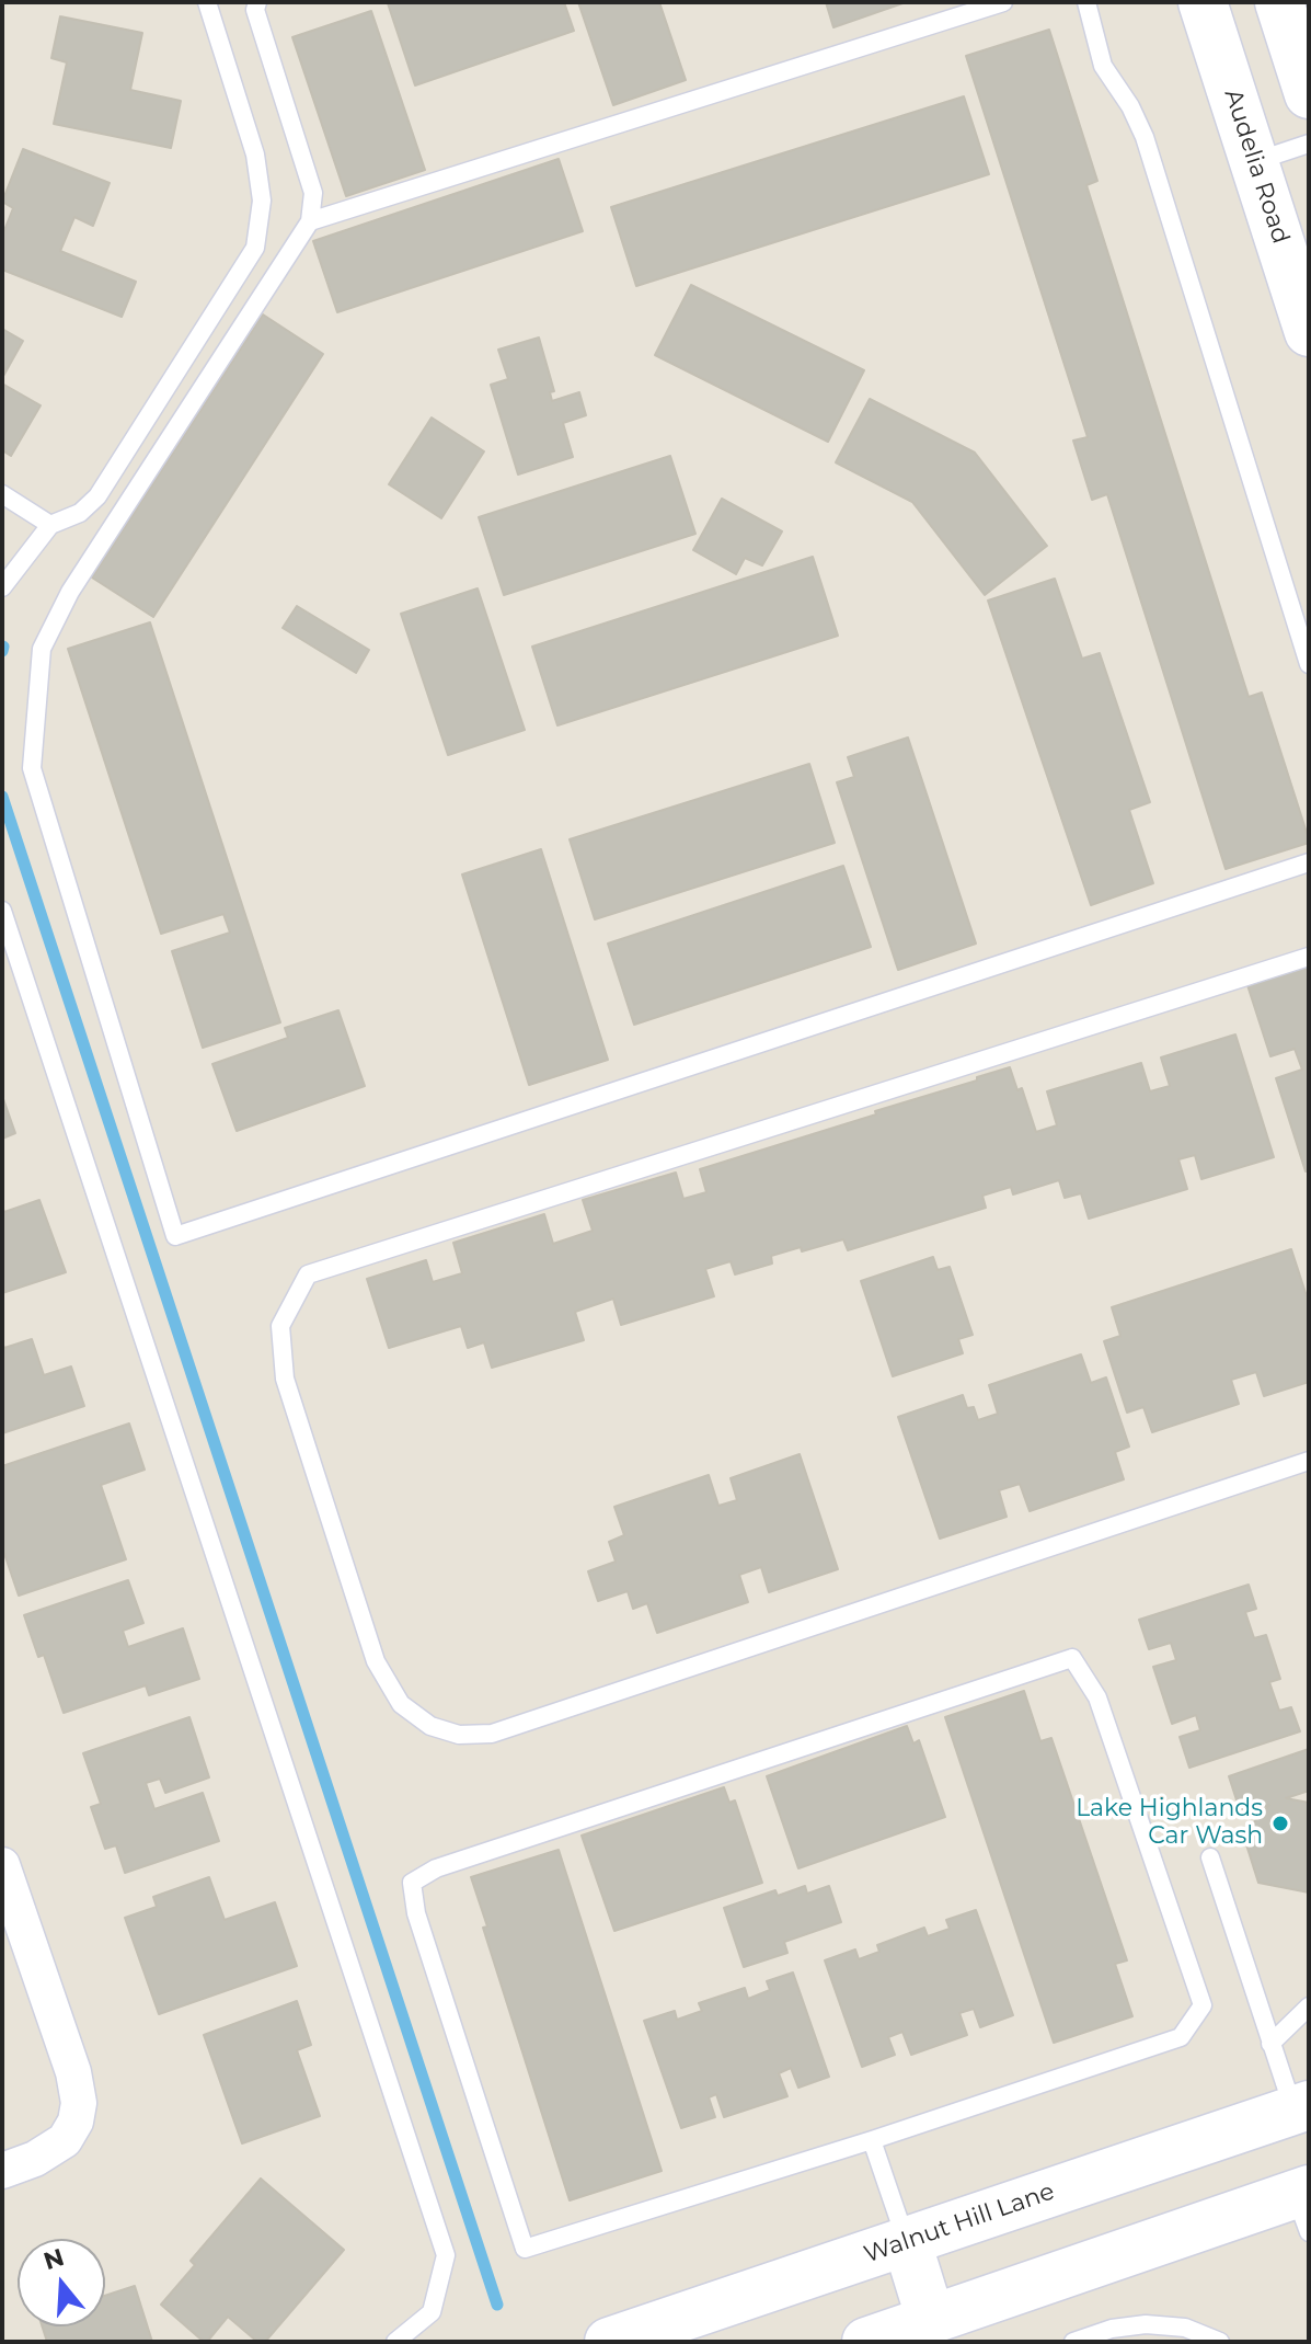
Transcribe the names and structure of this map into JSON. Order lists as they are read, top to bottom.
{
  "streets": {
    "main road": ["Audelia Road", "Walnut Hill Lane"]
  },
  "places": ["Lake Highlands Car Wash"],
  "north": "top"
}
